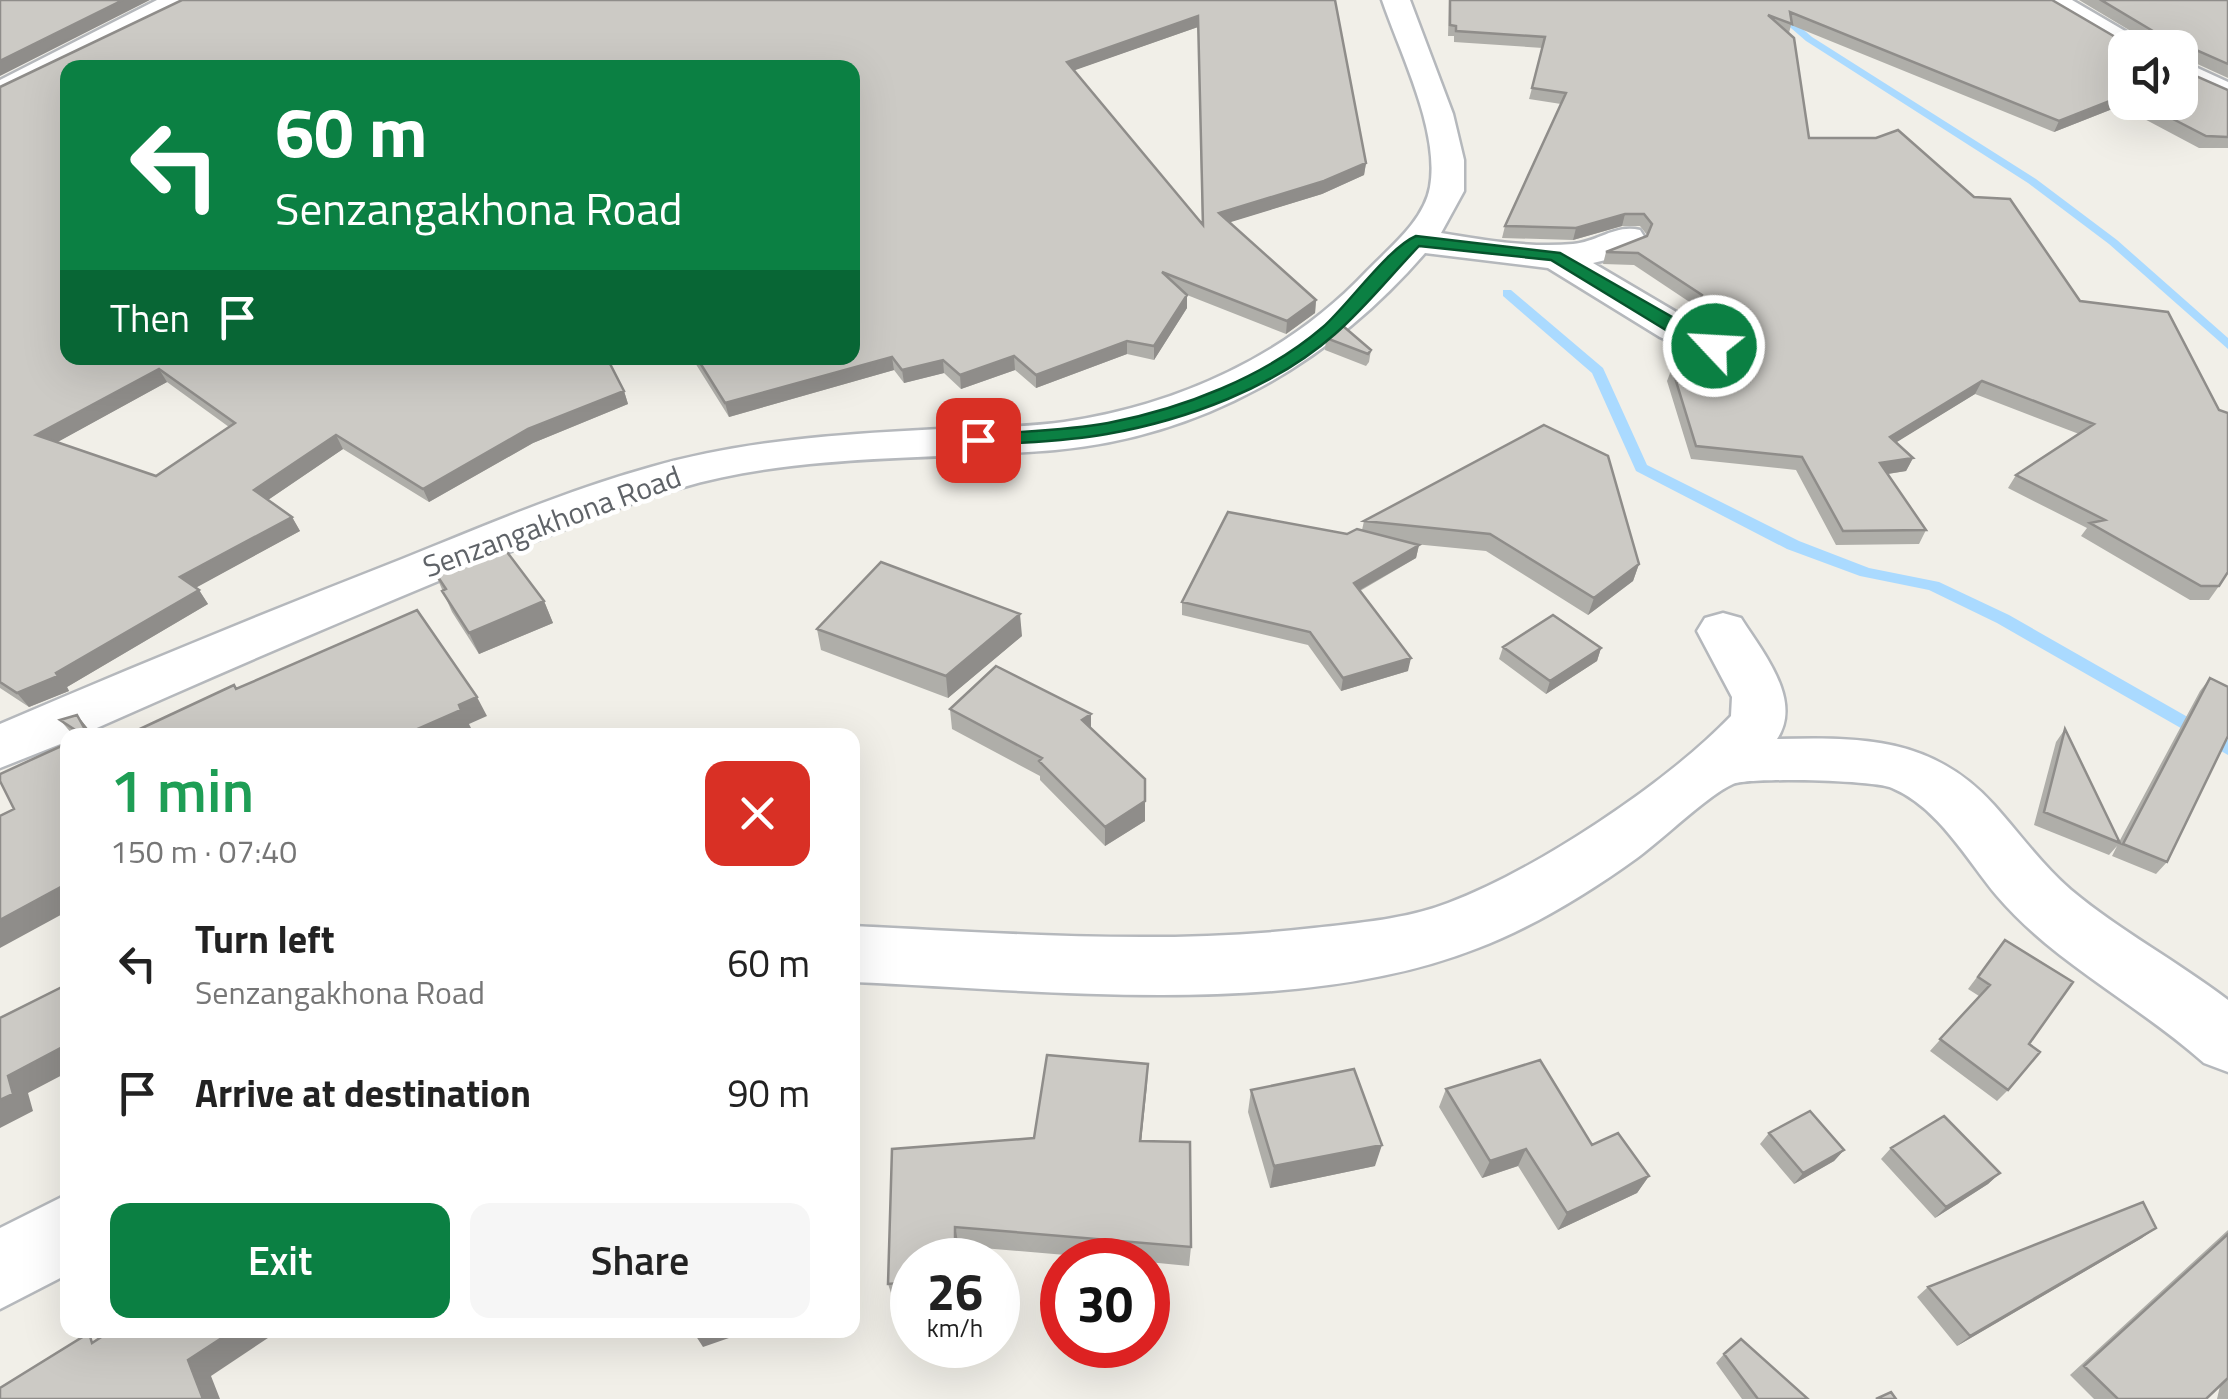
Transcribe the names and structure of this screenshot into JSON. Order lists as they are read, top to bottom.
{
  "streets": {
    "street": ["Senzangakhona Road"]
  },
  "page": {
    "turn": ["60 m", "Senzangakhona Road"],
    "then": "Then",
    "heading": ["1 min", "150 m · 07:40"],
    "list": [
      {
        "name": "Turn left",
        "note": "Senzangakhona Road",
        "value": "60 m"
      },
      {
        "name": "Arrive at destination",
        "value": "90 m"
      }
    ],
    "buttons": ["Exit", "Share"],
    "speed": "26 km/h",
    "limit": "30"
  }
}
